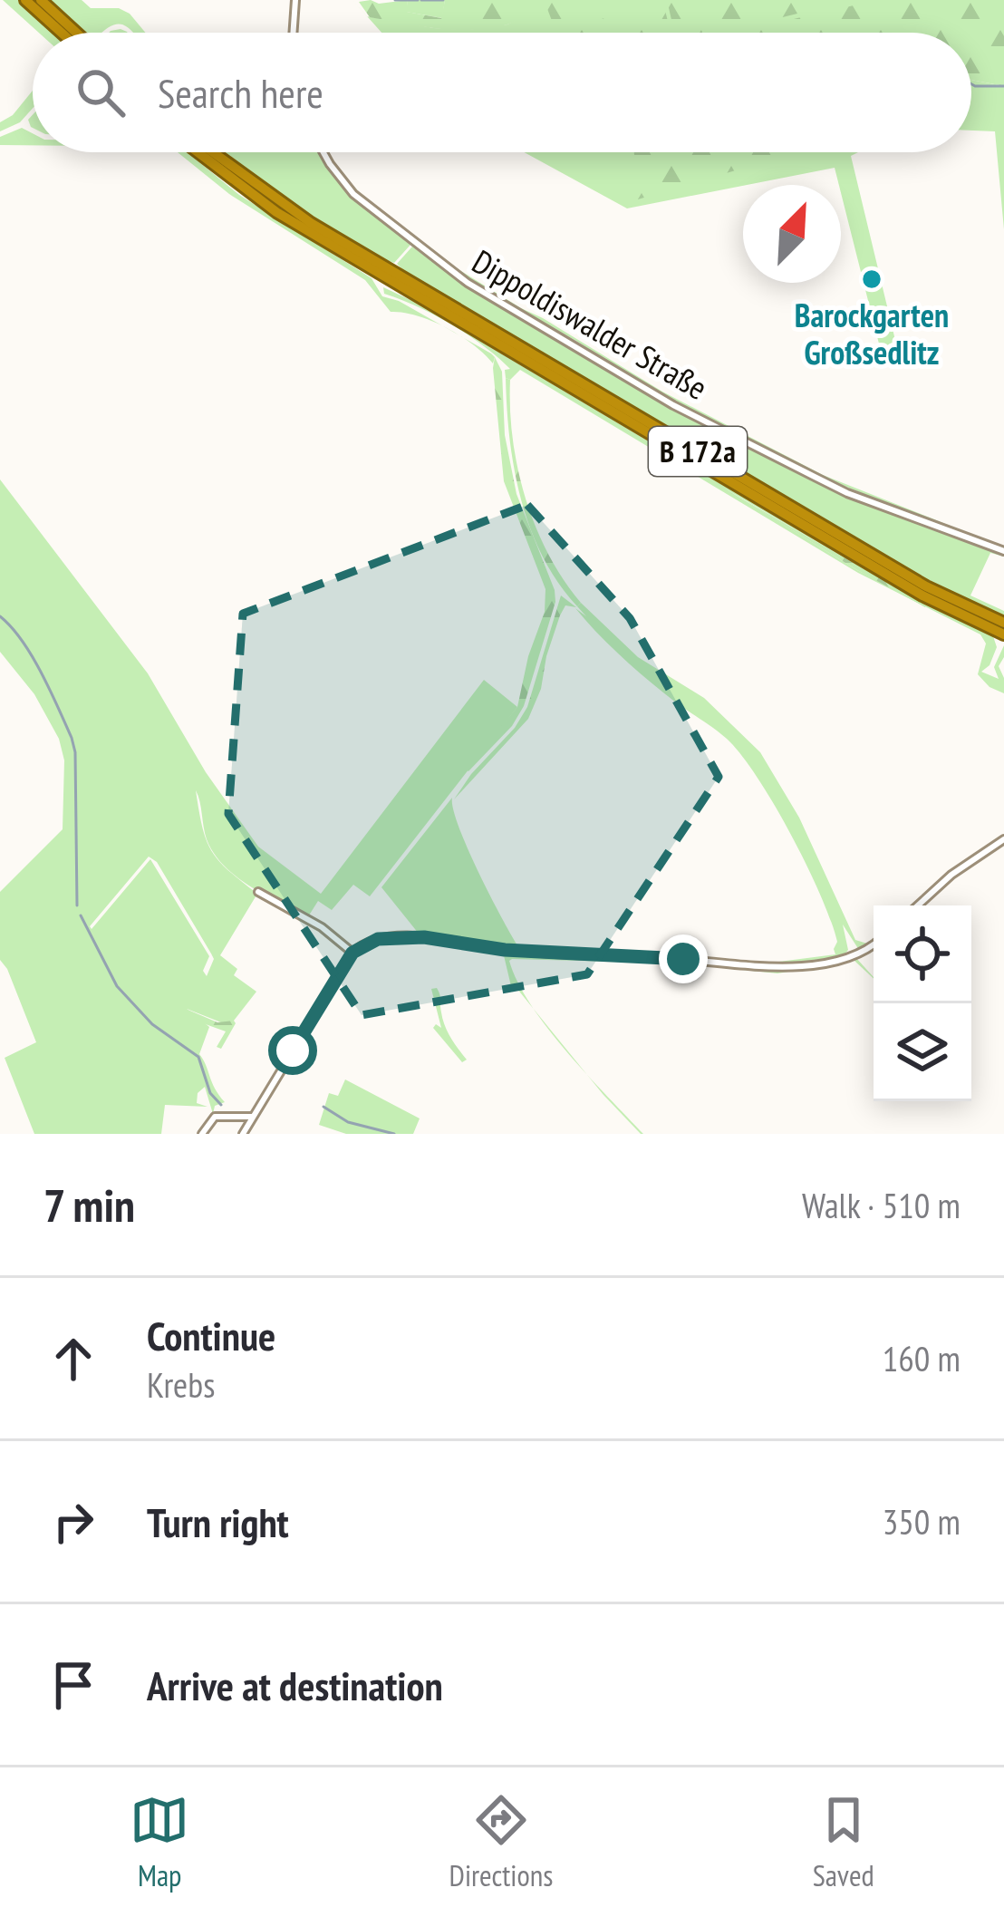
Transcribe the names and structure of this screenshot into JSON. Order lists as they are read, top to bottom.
{
  "streets": {
    "highway": ["B 172a"],
    "street": ["Dippoldiswalder Straße"]
  },
  "places": ["Barockgarten Großsedlitz"],
  "north": "top right",
  "page": {
    "search": "Search here",
    "heading": ["7 min", "Walk · 510 m"],
    "list": [
      ["Continue", "Krebs", "160 m"],
      ["Turn right", "350 m"],
      "Arrive at destination"
    ],
    "nav": ["Map", "Directions", "Saved"]
  }
}
